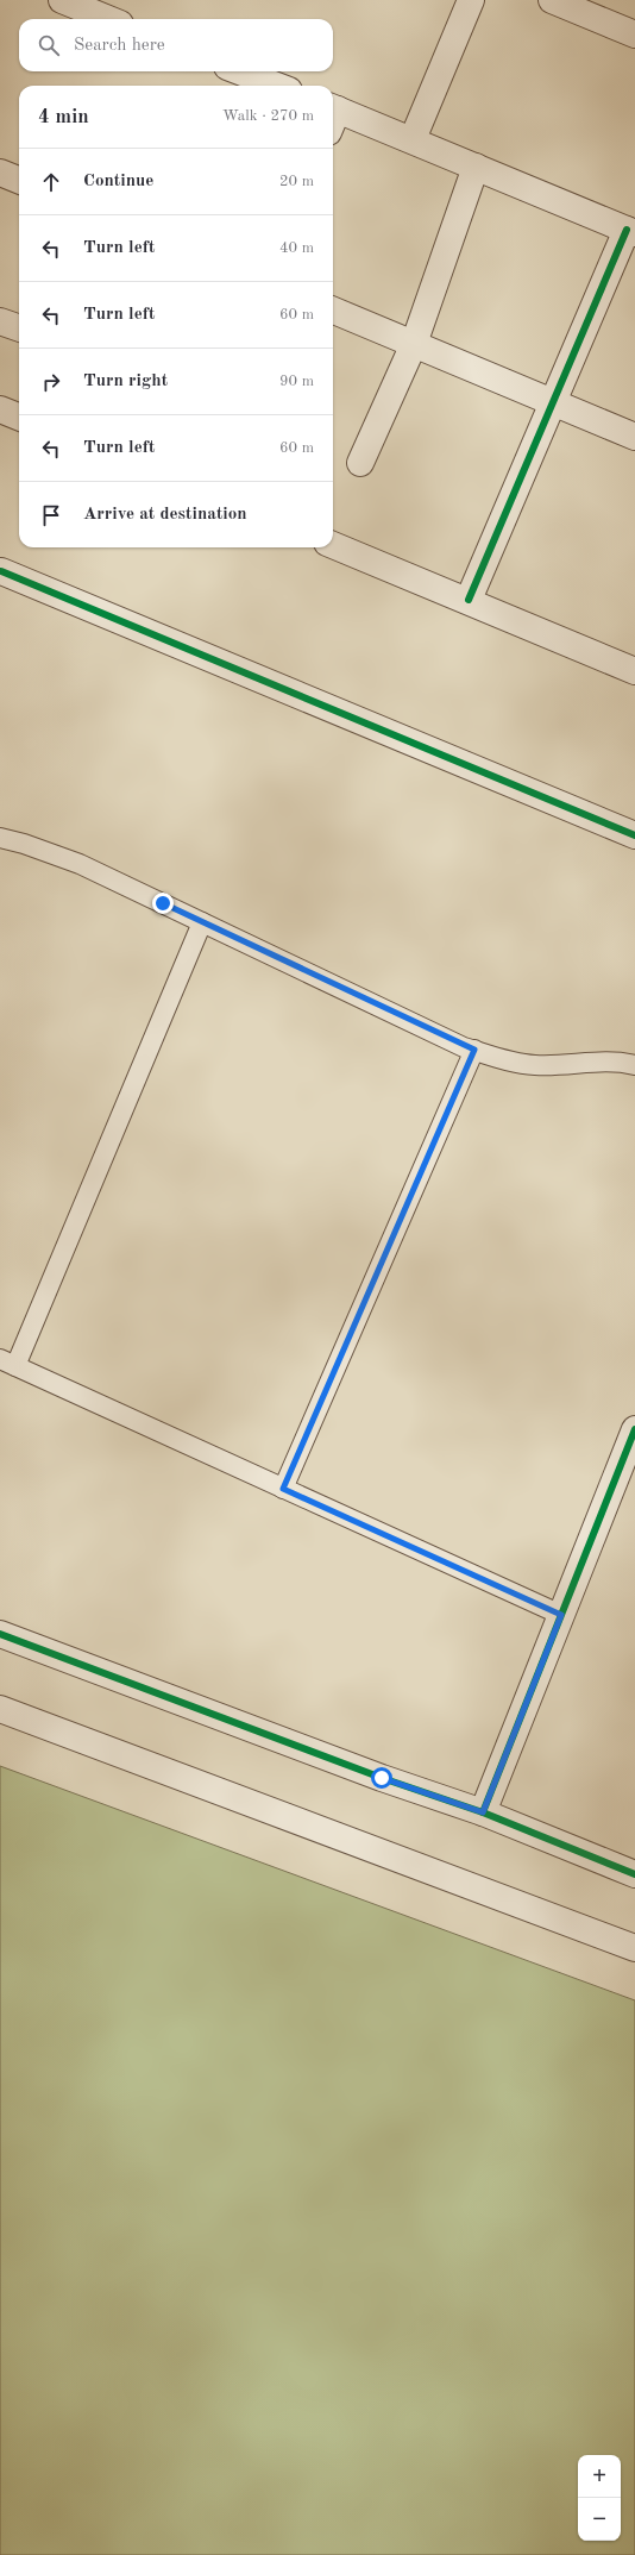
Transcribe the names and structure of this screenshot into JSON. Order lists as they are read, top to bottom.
{
  "page": {
    "search": "Search here",
    "heading": ["4 min", "Walk · 270 m"],
    "list": [
      ["Continue", "20 m"],
      ["Turn left", "40 m"],
      ["Turn left", "60 m"],
      ["Turn right", "90 m"],
      ["Turn left", "60 m"],
      "Arrive at destination"
    ],
    "map_buttons": ["+", "−"]
  }
}
